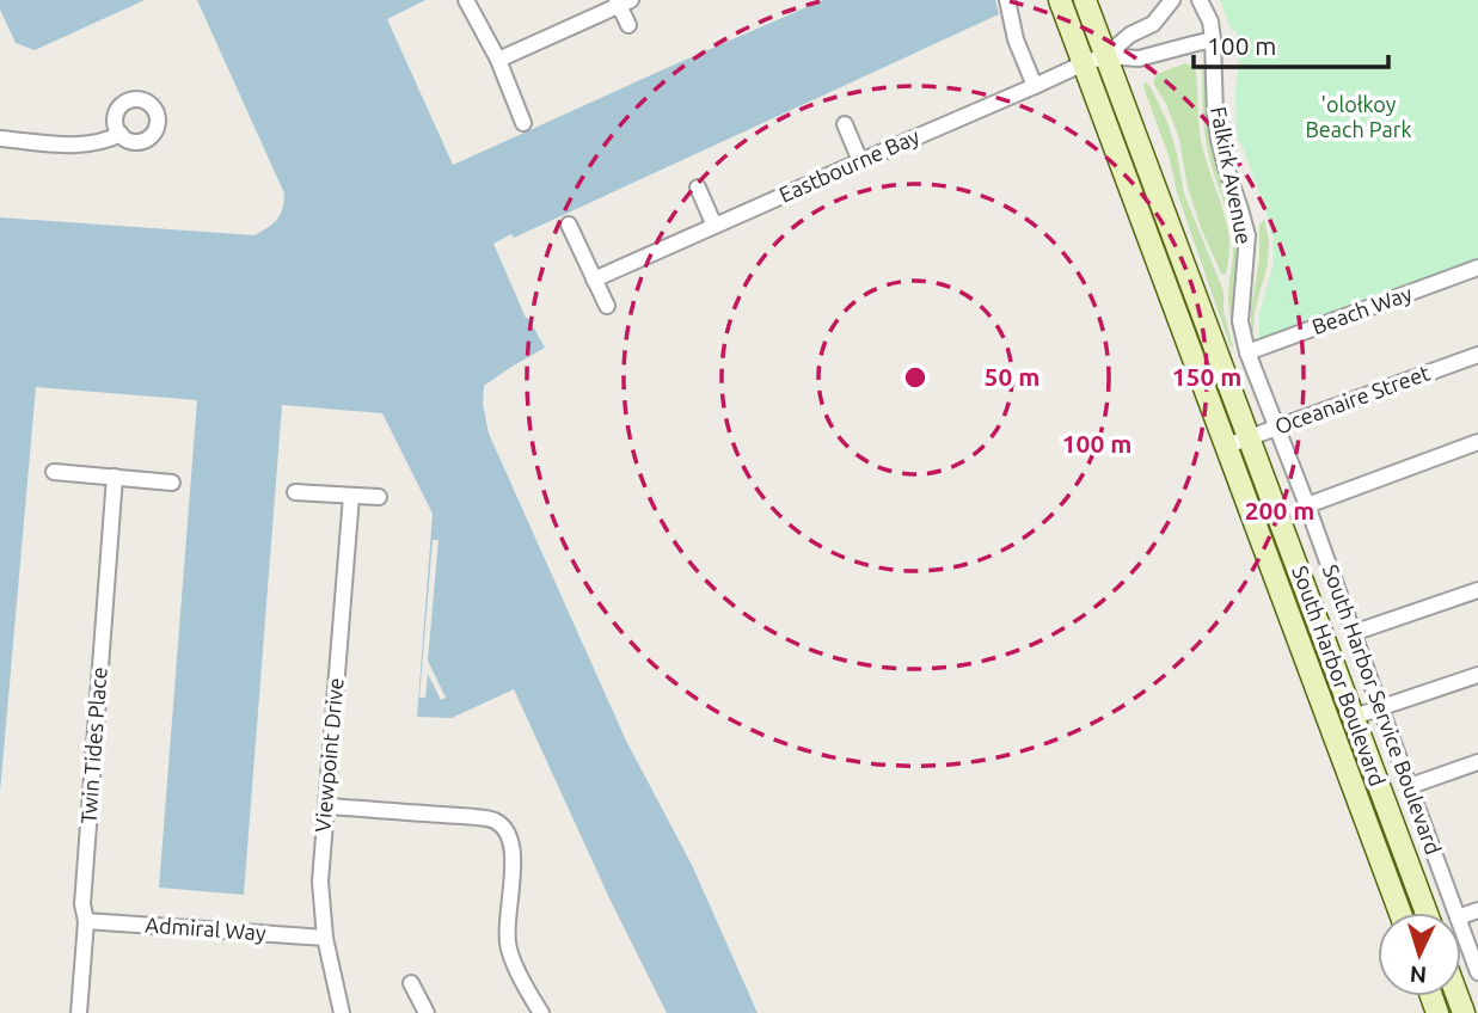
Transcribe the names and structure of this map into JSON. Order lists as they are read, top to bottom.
{
  "streets": {
    "main road": ["South Harbor Boulevard"],
    "street": [
      "Eastbourne Bay",
      "Falkirk Avenue",
      "Beach Way",
      "Oceanaire Street",
      "South Harbor Service Boulevard",
      "Twin Tides Place",
      "Viewpoint Drive",
      "Admiral Way"
    ]
  },
  "crossings": [
    ["Eastbourne Bay", "Falkirk Avenue"],
    ["Eastbourne Bay", "South Harbor Boulevard"],
    ["Falkirk Avenue", "Beach Way"],
    ["Falkirk Avenue", "South Harbor Service Boulevard"],
    ["Beach Way", "South Harbor Service Boulevard"],
    ["Oceanaire Street", "South Harbor Boulevard"],
    ["Oceanaire Street", "South Harbor Service Boulevard"],
    ["Twin Tides Place", "Admiral Way"],
    ["Viewpoint Drive", "Admiral Way"]
  ],
  "parks": ["'olołkoy Beach Park"],
  "scale_bar": "100 m",
  "north": "bottom",
  "rings": [
    "50 m",
    "150 m",
    "100 m",
    "200 m"
  ]
}
